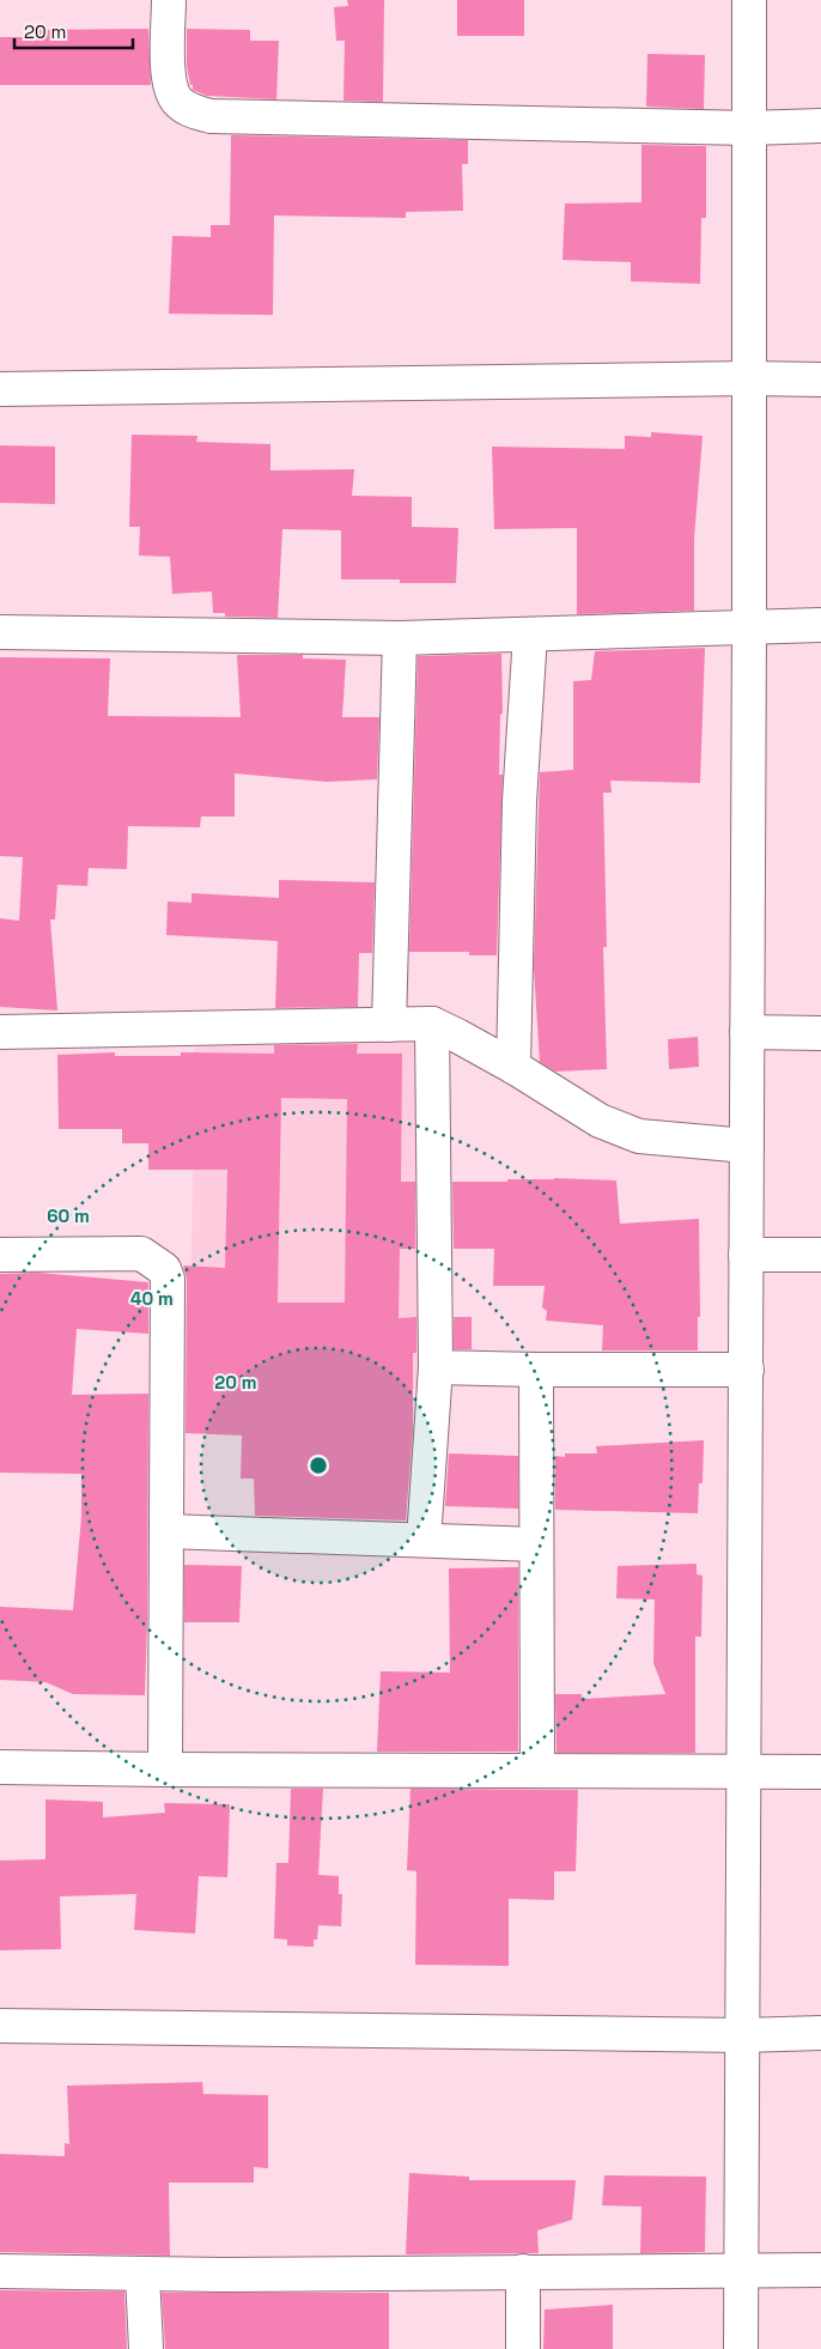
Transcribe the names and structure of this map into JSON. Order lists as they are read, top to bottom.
{
  "scale_bar": "20 m",
  "rings": ["60 m", "40 m", "20 m"]
}
